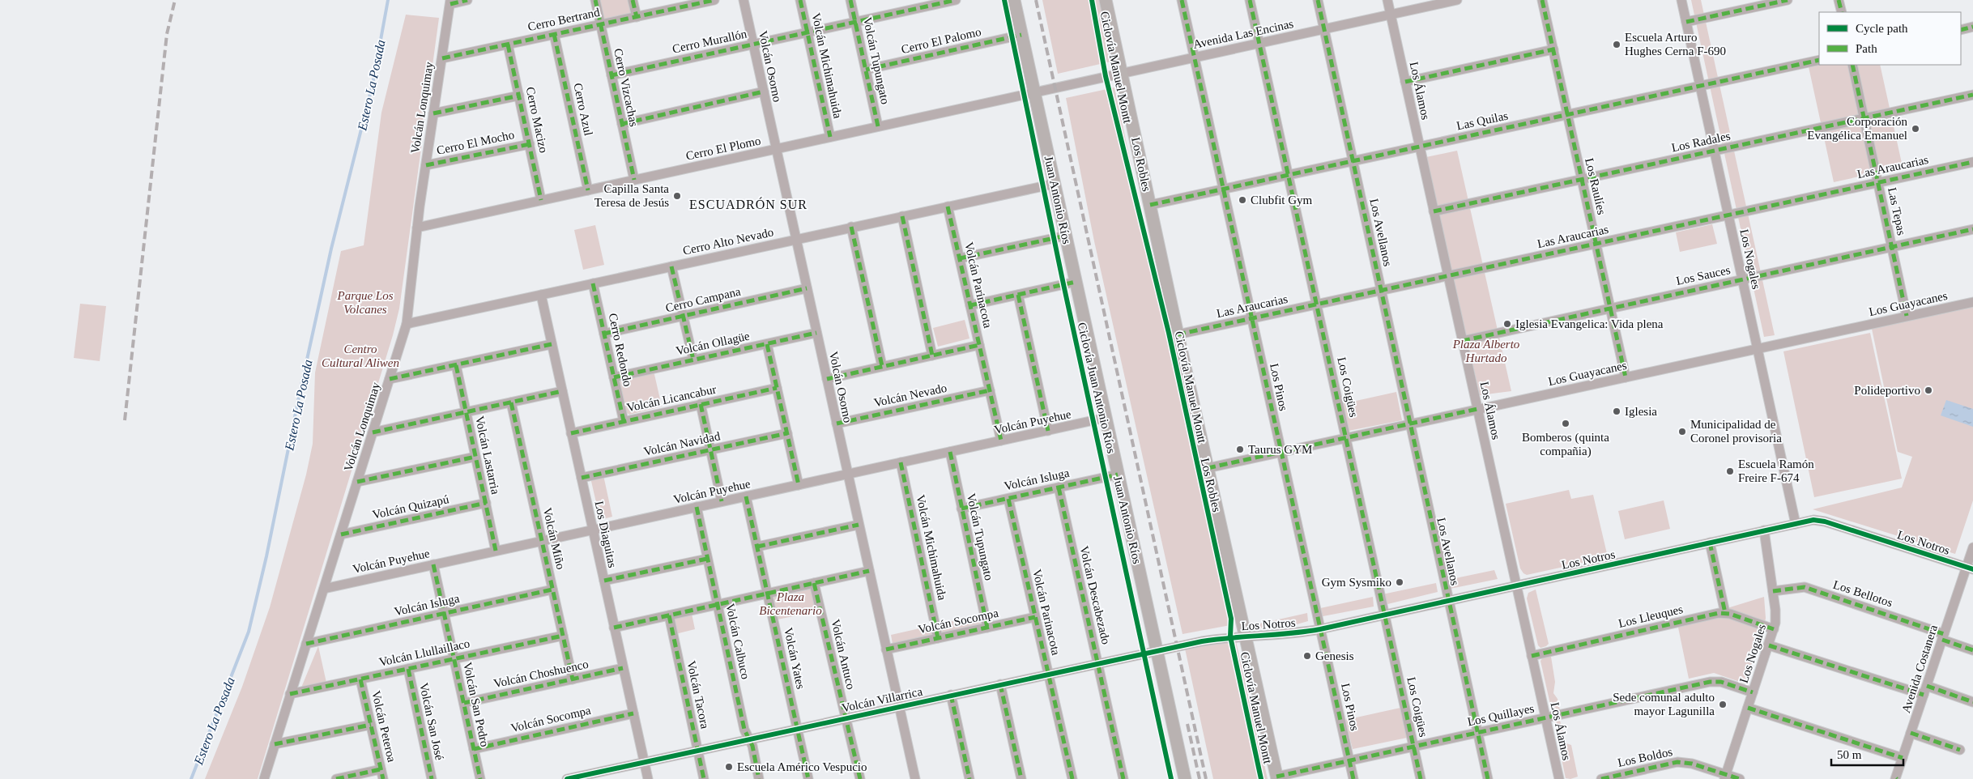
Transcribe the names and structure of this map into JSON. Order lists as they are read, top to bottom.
{
  "streets": {
    "main road": ["Los Robles", "Juan Antonio Ríos"],
    "street": [
      "Cerro Bertrand",
      "Avenida Las Encinas",
      "Cerro El Palomo",
      "Cerro Murallón",
      "Volcán Tupungato",
      "Volcán Michimahuida",
      "Volcán Osorno",
      "Cerro Vizcachas",
      "Los Álamos",
      "Volcán Lonquimay",
      "Cerro Azul",
      "Cerro Macizo",
      "Las Quilas",
      "Los Radales",
      "Cerro El Mocho",
      "Cerro El Plomo",
      "Las Araucarias",
      "Los Raulíes",
      "Las Tepas",
      "Los Avellanos",
      "Cerro Alto Nevado",
      "Los Nogales",
      "Los Sauces",
      "Volcán Parinacota",
      "Cerro Campana",
      "Los Guayacanes",
      "Volcán Ollagüe",
      "Cerro Redondo",
      "Los Pinos",
      "Los Coigües",
      "Volcán Nevado",
      "Volcán Licancabur",
      "Volcán Puyehue",
      "Volcán Navidad",
      "Volcán Lastarria",
      "Volcán Isluga",
      "Volcán Quizapú",
      "Los Diaguitas",
      "Volcán Miño",
      "Los Notros",
      "Los Bellotos",
      "Volcán Descabezado",
      "Los Lleuques",
      "Volcán Socompa",
      "Volcán Calbuco",
      "Volcán Llullaillaco",
      "Volcán Antuco",
      "Volcán Yates",
      "Avenida Costanera",
      "Volcán Choshuenco",
      "Volcán Tacora",
      "Volcán Villarrica",
      "Volcán San Pedro",
      "Los Quillayes",
      "Volcán San José",
      "Volcán Peteroa",
      "Los Boldos"
    ],
    "cycle path": ["Ciclovía Manuel Montt", "Ciclovía Juan Antonio Ríos"]
  },
  "crossings": [
    ["Cerro Bertrand", "Cerro Vizcachas"],
    ["Cerro Bertrand", "Volcán Lonquimay"],
    ["Cerro Bertrand", "Cerro Azul"],
    ["Cerro Bertrand", "Cerro Macizo"],
    ["Avenida Las Encinas", "Los Álamos"],
    ["Avenida Las Encinas", "Cerro El Plomo"],
    ["Avenida Las Encinas", "Los Robles"],
    ["Avenida Las Encinas", "Juan Antonio Ríos"],
    ["Avenida Las Encinas", "Los Avellanos"],
    ["Avenida Las Encinas", "Los Pinos"],
    ["Avenida Las Encinas", "Los Coigües"],
    ["Cerro El Palomo", "Volcán Tupungato"],
    ["Cerro El Palomo", "Juan Antonio Ríos"],
    ["Cerro Murallón", "Volcán Tupungato"],
    ["Cerro Murallón", "Volcán Michimahuida"],
    ["Cerro Murallón", "Volcán Osorno"],
    ["Cerro Murallón", "Cerro Vizcachas"],
    ["Volcán Tupungato", "Cerro El Plomo"],
    ["Volcán Tupungato", "Volcán Puyehue"],
    ["Volcán Tupungato", "Volcán Isluga"],
    ["Volcán Tupungato", "Volcán Socompa"],
    ["Volcán Michimahuida", "Cerro El Plomo"],
    ["Volcán Michimahuida", "Volcán Puyehue"],
    ["Volcán Michimahuida", "Volcán Socompa"],
    ["Volcán Osorno", "Cerro El Plomo"],
    ["Volcán Osorno", "Cerro Alto Nevado"],
    ["Volcán Osorno", "Cerro Campana"],
    ["Volcán Osorno", "Volcán Ollagüe"],
    ["Volcán Osorno", "Volcán Nevado"],
    ["Volcán Osorno", "Volcán Puyehue"],
    ["Volcán Osorno", "Volcán Socompa"],
    ["Volcán Osorno", "Volcán Villarrica"],
    ["Cerro Vizcachas", "Cerro El Plomo"],
    ["Los Álamos", "Las Quilas"],
    ["Los Álamos", "Los Radales"],
    ["Los Álamos", "Las Araucarias"],
    ["Los Álamos", "Los Sauces"],
    ["Los Álamos", "Los Guayacanes"],
    ["Los Álamos", "Los Notros"],
    ["Los Álamos", "Los Lleuques"],
    ["Los Álamos", "Los Quillayes"],
    ["Volcán Lonquimay", "Cerro El Mocho"],
    ["Volcán Lonquimay", "Cerro El Plomo"],
    ["Volcán Lonquimay", "Cerro Alto Nevado"],
    ["Volcán Lonquimay", "Volcán Puyehue"],
    ["Volcán Lonquimay", "Volcán Isluga"],
    ["Volcán Lonquimay", "Volcán Quizapú"],
    ["Volcán Lonquimay", "Volcán Llullaillaco"],
    ["Cerro Azul", "Cerro El Plomo"],
    ["Cerro Macizo", "Cerro El Mocho"],
    ["Cerro Macizo", "Cerro El Plomo"],
    ["Las Quilas", "Los Robles"],
    ["Las Quilas", "Los Raulíes"],
    ["Las Quilas", "Los Avellanos"],
    ["Las Quilas", "Los Nogales"],
    ["Las Quilas", "Los Pinos"],
    ["Las Quilas", "Los Coigües"],
    ["Los Radales", "Los Raulíes"],
    ["Los Radales", "Las Tepas"],
    ["Los Radales", "Los Nogales"],
    ["Cerro El Plomo", "Juan Antonio Ríos"],
    ["Los Robles", "Las Araucarias"],
    ["Los Robles", "Los Guayacanes"],
    ["Los Robles", "Los Notros"],
    ["Los Robles", "Los Quillayes"],
    ["Las Araucarias", "Los Raulíes"],
    ["Las Araucarias", "Las Tepas"],
    ["Las Araucarias", "Los Avellanos"],
    ["Las Araucarias", "Los Nogales"],
    ["Las Araucarias", "Los Pinos"],
    ["Las Araucarias", "Los Coigües"],
    ["Los Raulíes", "Los Sauces"],
    ["Los Raulíes", "Los Guayacanes"],
    ["Juan Antonio Ríos", "Cerro Alto Nevado"],
    ["Juan Antonio Ríos", "Volcán Puyehue"],
    ["Juan Antonio Ríos", "Volcán Isluga"],
    ["Juan Antonio Ríos", "Volcán Villarrica"],
    ["Las Tepas", "Los Sauces"],
    ["Las Tepas", "Los Guayacanes"],
    ["Los Avellanos", "Los Guayacanes"],
    ["Los Avellanos", "Los Notros"],
    ["Los Avellanos", "Los Quillayes"],
    ["Cerro Alto Nevado", "Volcán Parinacota"],
    ["Cerro Alto Nevado", "Cerro Redondo"],
    ["Cerro Alto Nevado", "Los Diaguitas"],
    ["Los Nogales", "Los Sauces"],
    ["Los Nogales", "Los Guayacanes"],
    ["Los Nogales", "Los Notros"],
    ["Los Nogales", "Los Bellotos"],
    ["Los Nogales", "Los Quillayes"],
    ["Los Nogales", "Los Boldos"],
    ["Volcán Parinacota", "Volcán Nevado"],
    ["Volcán Parinacota", "Volcán Puyehue"],
    ["Volcán Parinacota", "Volcán Isluga"],
    ["Volcán Parinacota", "Volcán Socompa"],
    ["Volcán Parinacota", "Volcán Villarrica"],
    ["Cerro Campana", "Cerro Redondo"],
    ["Los Guayacanes", "Los Pinos"],
    ["Los Guayacanes", "Los Coigües"],
    ["Volcán Ollagüe", "Cerro Redondo"],
    ["Cerro Redondo", "Volcán Licancabur"],
    ["Los Pinos", "Los Notros"],
    ["Los Pinos", "Los Quillayes"],
    ["Los Coigües", "Los Notros"],
    ["Los Coigües", "Los Quillayes"],
    ["Volcán Licancabur", "Los Diaguitas"],
    ["Volcán Puyehue", "Volcán Lastarria"],
    ["Volcán Puyehue", "Los Diaguitas"],
    ["Volcán Puyehue", "Volcán Miño"],
    ["Volcán Puyehue", "Volcán Calbuco"],
    ["Volcán Puyehue", "Volcán Yates"],
    ["Volcán Puyehue", "Volcán San Pedro"],
    ["Volcán Navidad", "Los Diaguitas"],
    ["Volcán Lastarria", "Volcán Quizapú"],
    ["Volcán Isluga", "Volcán Miño"],
    ["Volcán Isluga", "Volcán Descabezado"],
    ["Volcán Isluga", "Volcán San Pedro"],
    ["Los Diaguitas", "Volcán Socompa"],
    ["Los Diaguitas", "Volcán Choshuenco"],
    ["Los Diaguitas", "Volcán Villarrica"],
    ["Volcán Miño", "Volcán Llullaillaco"],
    ["Volcán Miño", "Volcán Choshuenco"],
    ["Los Notros", "Avenida Costanera"],
    ["Los Notros", "Volcán Villarrica"],
    ["Los Bellotos", "Avenida Costanera"],
    ["Volcán Descabezado", "Volcán Villarrica"],
    ["Volcán Socompa", "Volcán San Pedro"],
    ["Volcán Calbuco", "Volcán Villarrica"],
    ["Volcán Llullaillaco", "Volcán San Pedro"],
    ["Volcán Llullaillaco", "Volcán San José"],
    ["Volcán Llullaillaco", "Volcán Peteroa"],
    ["Volcán Antuco", "Volcán Villarrica"],
    ["Volcán Yates", "Volcán Villarrica"],
    ["Volcán Choshuenco", "Volcán San Pedro"],
    ["Volcán Tacora", "Volcán Villarrica"]
  ],
  "districts": ["ESCUADRÓN SUR"],
  "water": ["Estero La Posada"],
  "parks": [
    "Parque Los Volcanes",
    "Plaza Alberto Hurtado",
    "Centro Cultural Aliwen",
    "Plaza Bicentenario"
  ],
  "places": [
    "Escuela Arturo Hughes Cerna F-690",
    "Corporación Evangélica Emanuel",
    "Capilla Santa Teresa de Jesús",
    "Clubfit Gym",
    "Iglesia Evangelica: Vida plena",
    "Polideportivo",
    "Iglesia",
    "Bomberos (quinta compañia)",
    "Municipalidad de Coronel provisoria",
    "Taurus GYM",
    "Escuela Ramón Freire F-674",
    "Gym Sysmiko",
    "Genesis",
    "Sede comunal adulto mayor Lagunilla",
    "Escuela Américo Vespucio"
  ],
  "legend": ["Cycle path", "Path"],
  "scale_bar": "50 m"
}
